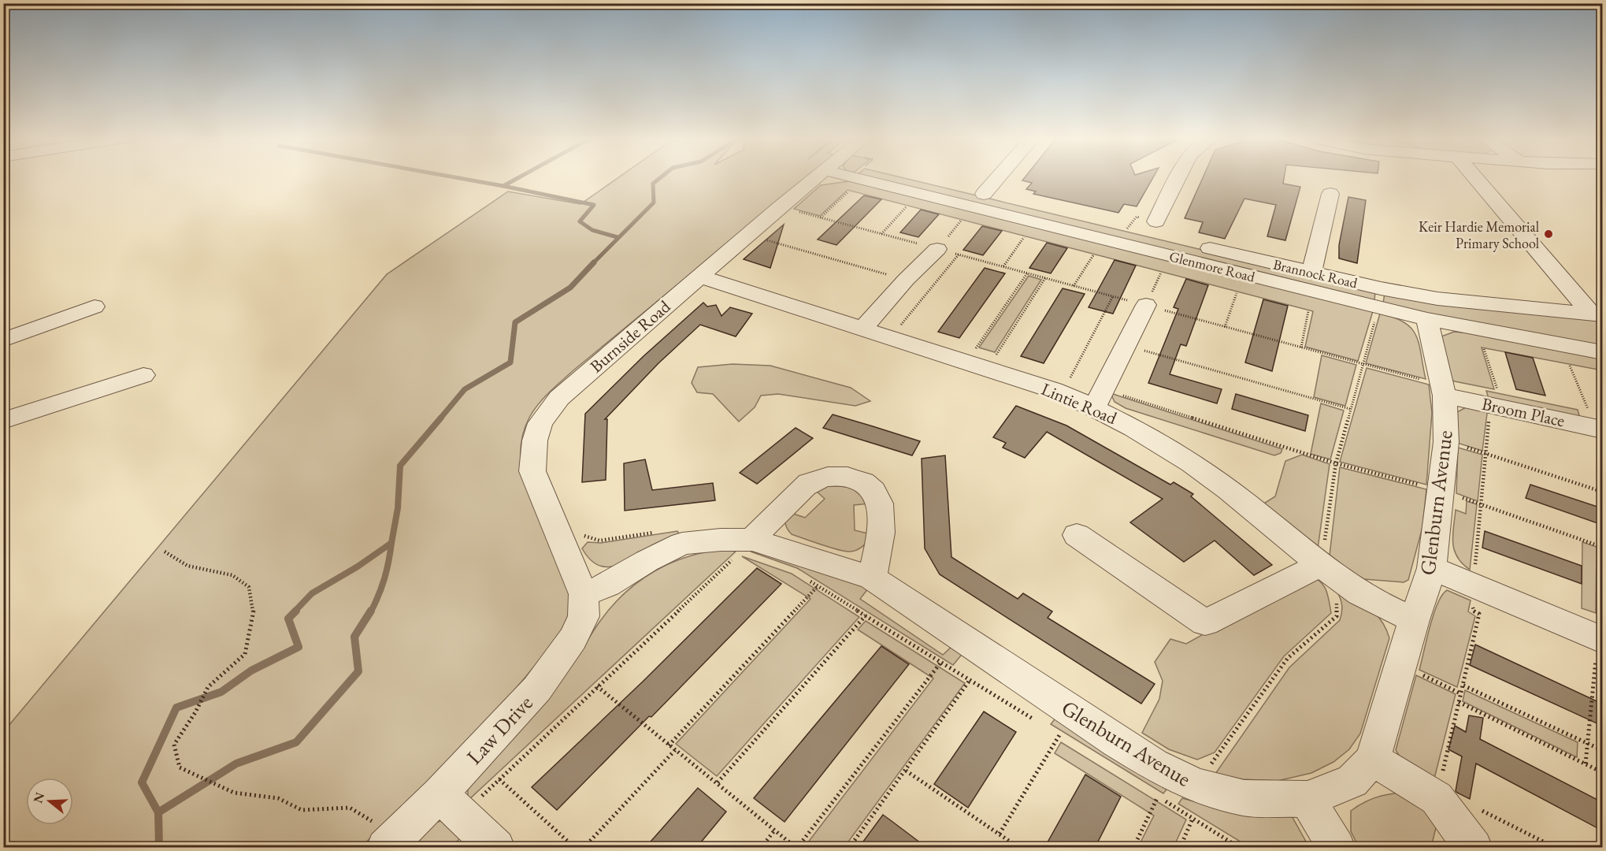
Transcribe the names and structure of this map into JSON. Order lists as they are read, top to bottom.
{
  "streets": {
    "street": [
      "Glenmore Road",
      "Brannock Road",
      "Burnside Road",
      "Lintie Road",
      "Broom Place",
      "Glenburn Avenue",
      "Law Drive"
    ]
  },
  "crossings": [
    ["Glenmore Road", "Glenburn Avenue"],
    ["Burnside Road", "Lintie Road"],
    ["Burnside Road", "Glenburn Avenue"],
    ["Burnside Road", "Law Drive"],
    ["Lintie Road", "Glenburn Avenue"],
    ["Broom Place", "Glenburn Avenue"],
    ["Glenburn Avenue", "Law Drive"]
  ],
  "places": ["Keir Hardie Memorial Primary School"],
  "north": "left"
}
